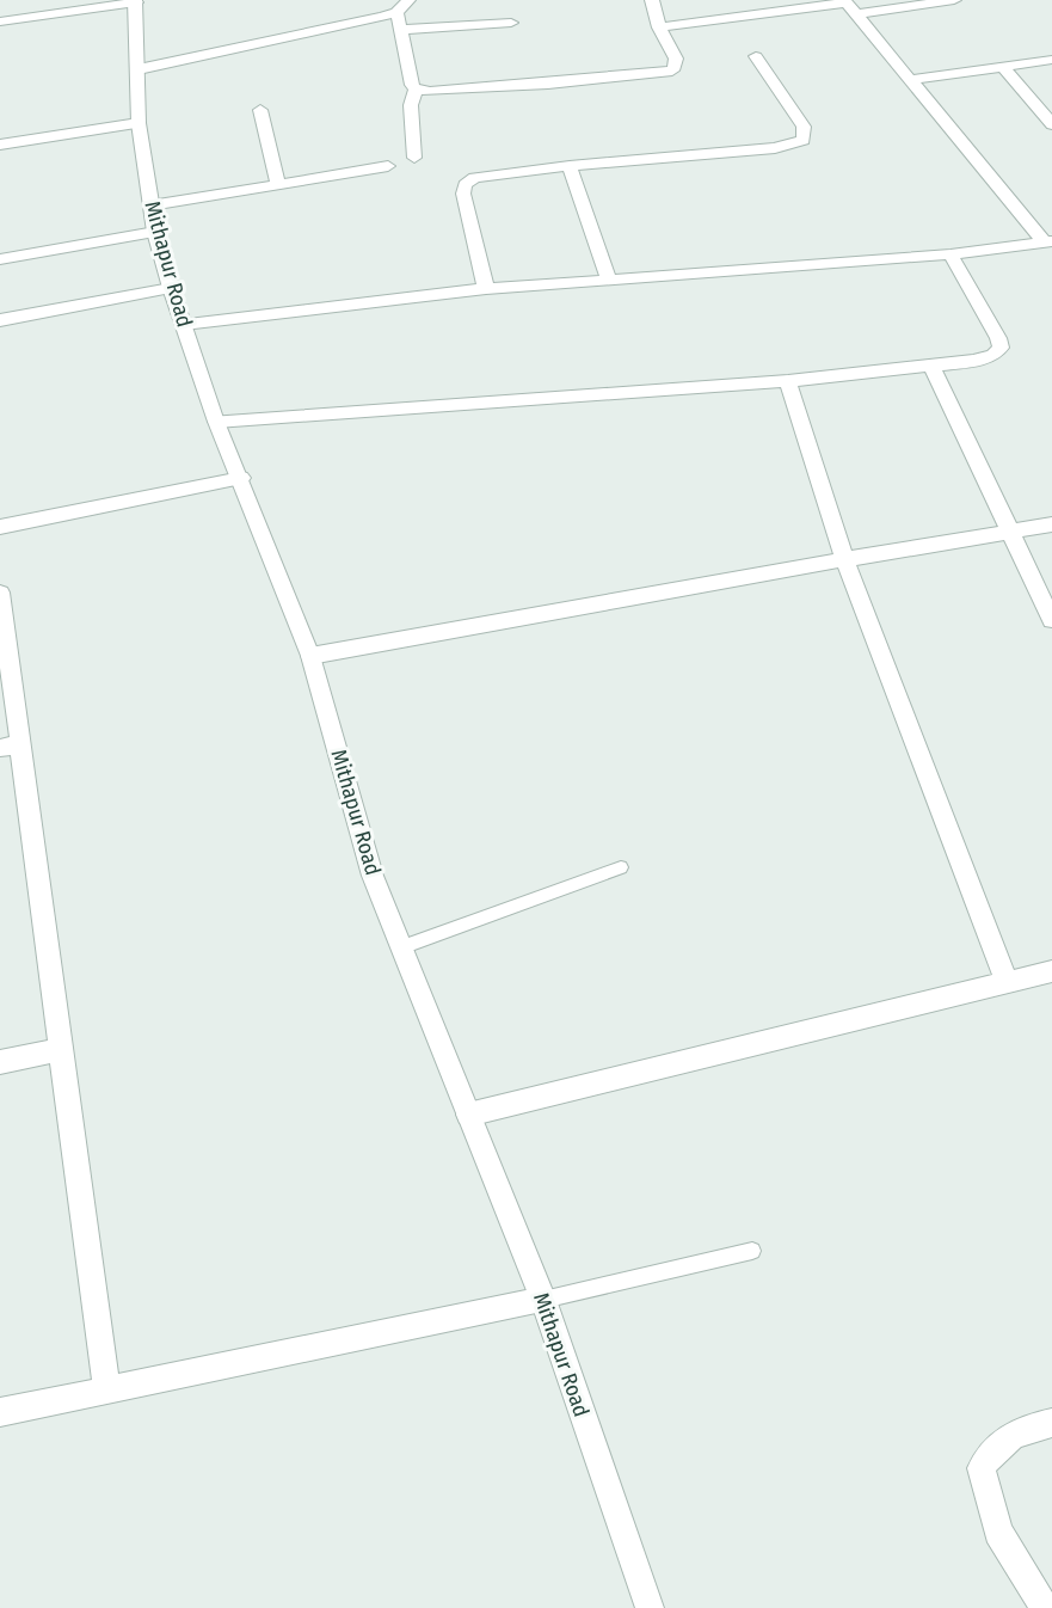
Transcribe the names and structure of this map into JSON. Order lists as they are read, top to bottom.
{
  "streets": {
    "street": ["Mithapur Road"]
  }
}
